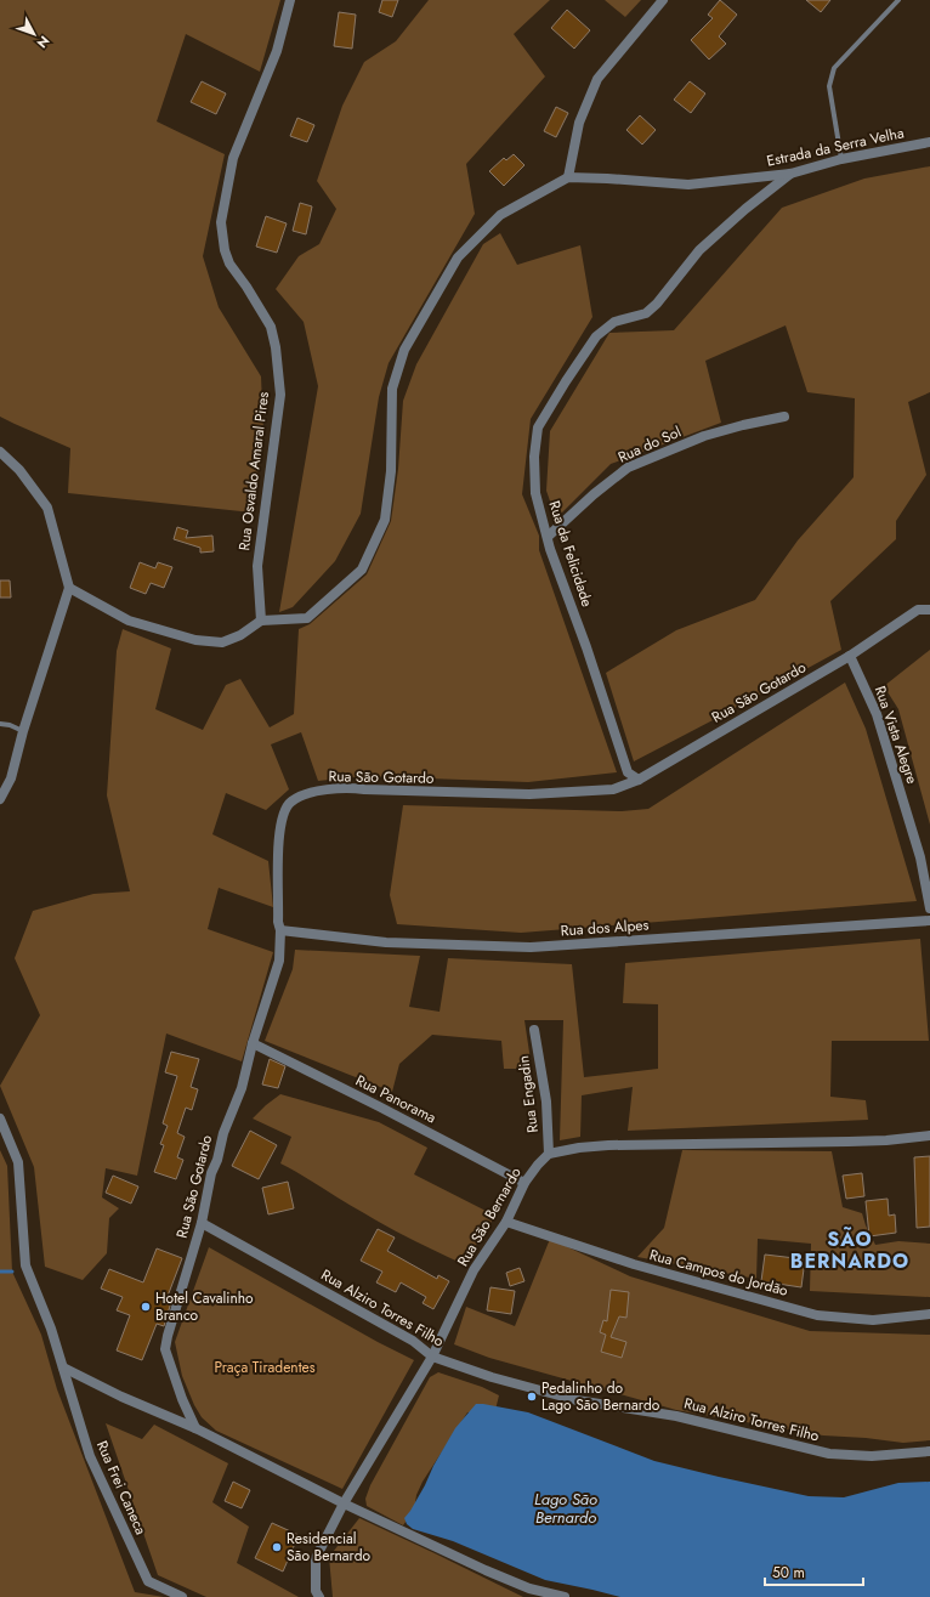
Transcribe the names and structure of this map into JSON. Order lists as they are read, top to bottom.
{
  "streets": {
    "street": [
      "Estrada da Serra Velha",
      "Rua do Sol",
      "Rua Osvaldo Amaral Pires",
      "Rua da Felicidade",
      "Rua São Gotardo",
      "Rua Vista Alegre",
      "Rua dos Alpes",
      "Rua Engadin",
      "Rua Panorama",
      "Rua São Bernardo",
      "Rua Campos do Jordão",
      "Rua Alziro Torres Filho",
      "Rua Frei Caneca"
    ]
  },
  "crossings": [
    ["Estrada da Serra Velha", "Rua da Felicidade"],
    ["Rua do Sol", "Rua da Felicidade"],
    ["Rua da Felicidade", "Rua São Gotardo"],
    ["Rua São Gotardo", "Rua Vista Alegre"],
    ["Rua São Gotardo", "Rua dos Alpes"],
    ["Rua São Gotardo", "Rua Panorama"],
    ["Rua São Gotardo", "Rua Alziro Torres Filho"],
    ["Rua Engadin", "Rua São Bernardo"],
    ["Rua Panorama", "Rua São Bernardo"],
    ["Rua São Bernardo", "Rua Campos do Jordão"],
    ["Rua São Bernardo", "Rua Alziro Torres Filho"]
  ],
  "districts": ["SÃO BERNARDO"],
  "water": ["Lago São Bernardo"],
  "parks": ["Praça Tiradentes"],
  "places": ["Hotel Cavalinho Branco", "Pedalinho do Lago São Bernardo", "Residencial São Bernardo"],
  "scale_bar": "50 m",
  "north": "bottom right"
}
